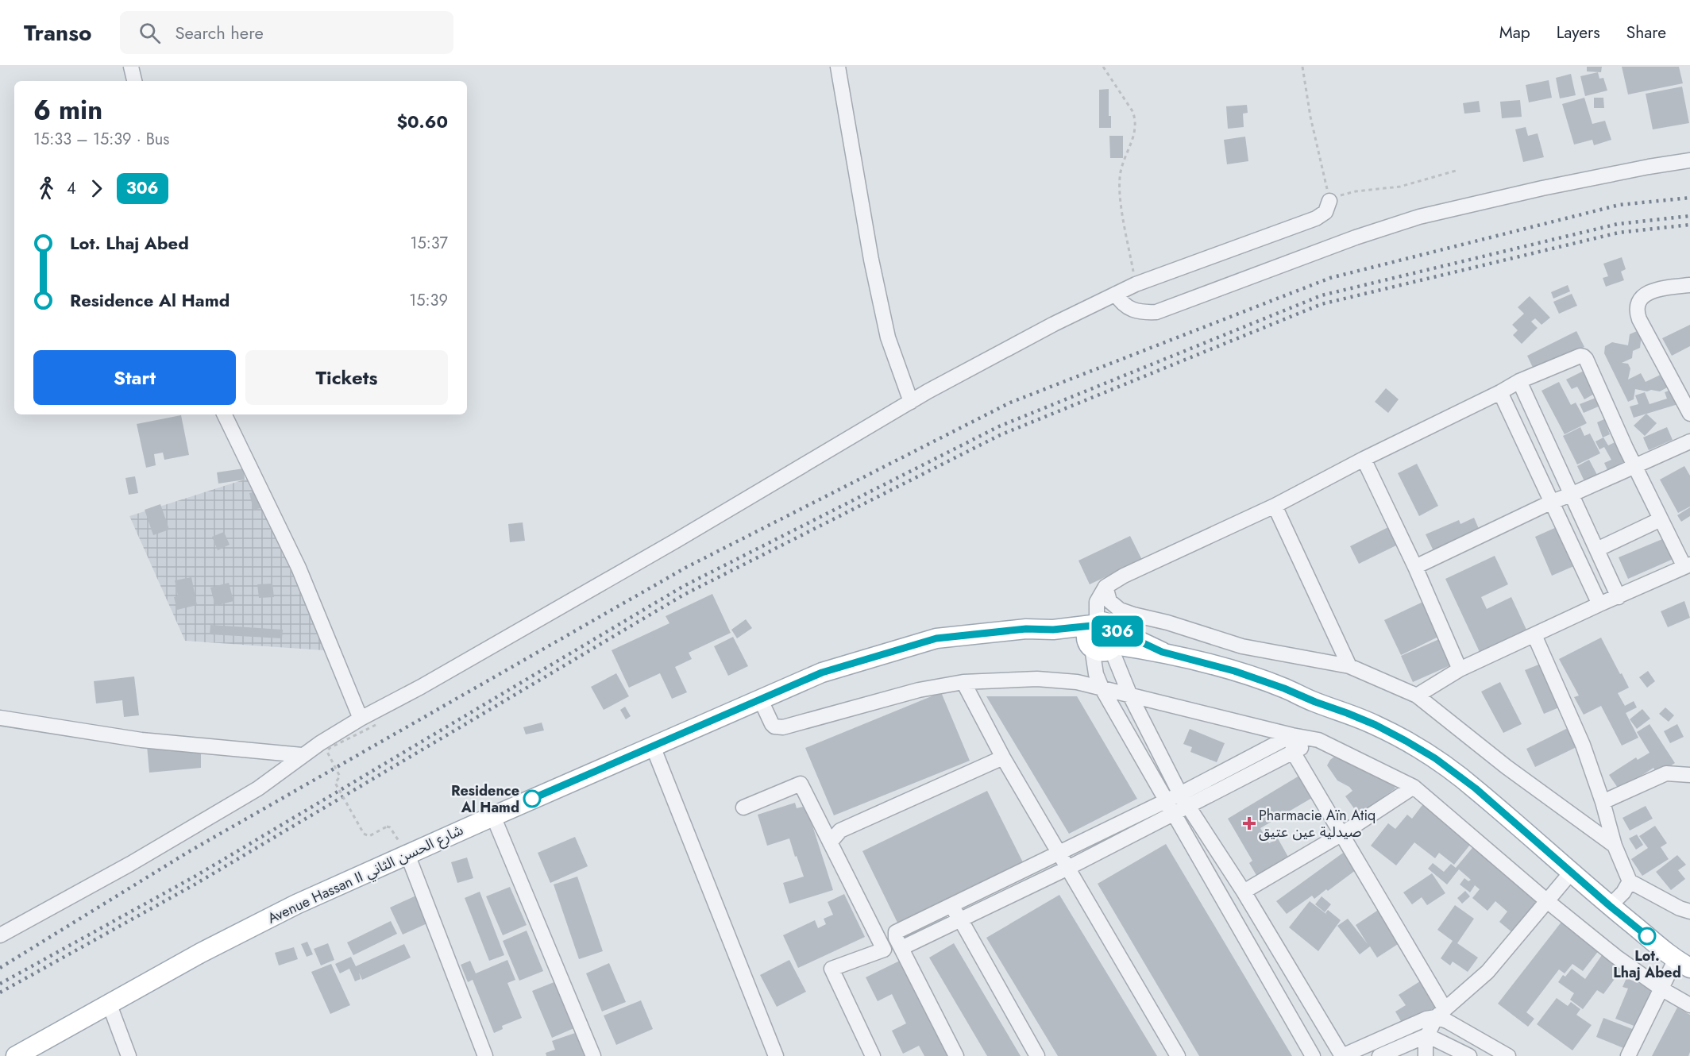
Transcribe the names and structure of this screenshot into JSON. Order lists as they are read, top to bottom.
{
  "streets": {
    "main road": ["Avenue Hassan II شارع الحسن الثاني"]
  },
  "places": {
    "other": ["Residence Al Hamd", "Lot. Lhaj Abed"],
    "health": ["Pharmacie Aïn Atiq صيدلية عين عتيق"]
  },
  "lines": ["bus line 306"],
  "page": {
    "header": "Transo",
    "search": "Search here",
    "nav": ["Map", "Layers", "Share"],
    "on_map": "306",
    "heading": ["6 min", "15:33 – 15:39 · Bus", "$0.60"],
    "legs": ["4", "306"],
    "list": [
      {
        "name": "Lot. Lhaj Abed",
        "value": "15:37"
      },
      {
        "name": "Residence Al Hamd",
        "value": "15:39"
      }
    ],
    "buttons": ["Start", "Tickets"]
  }
}
